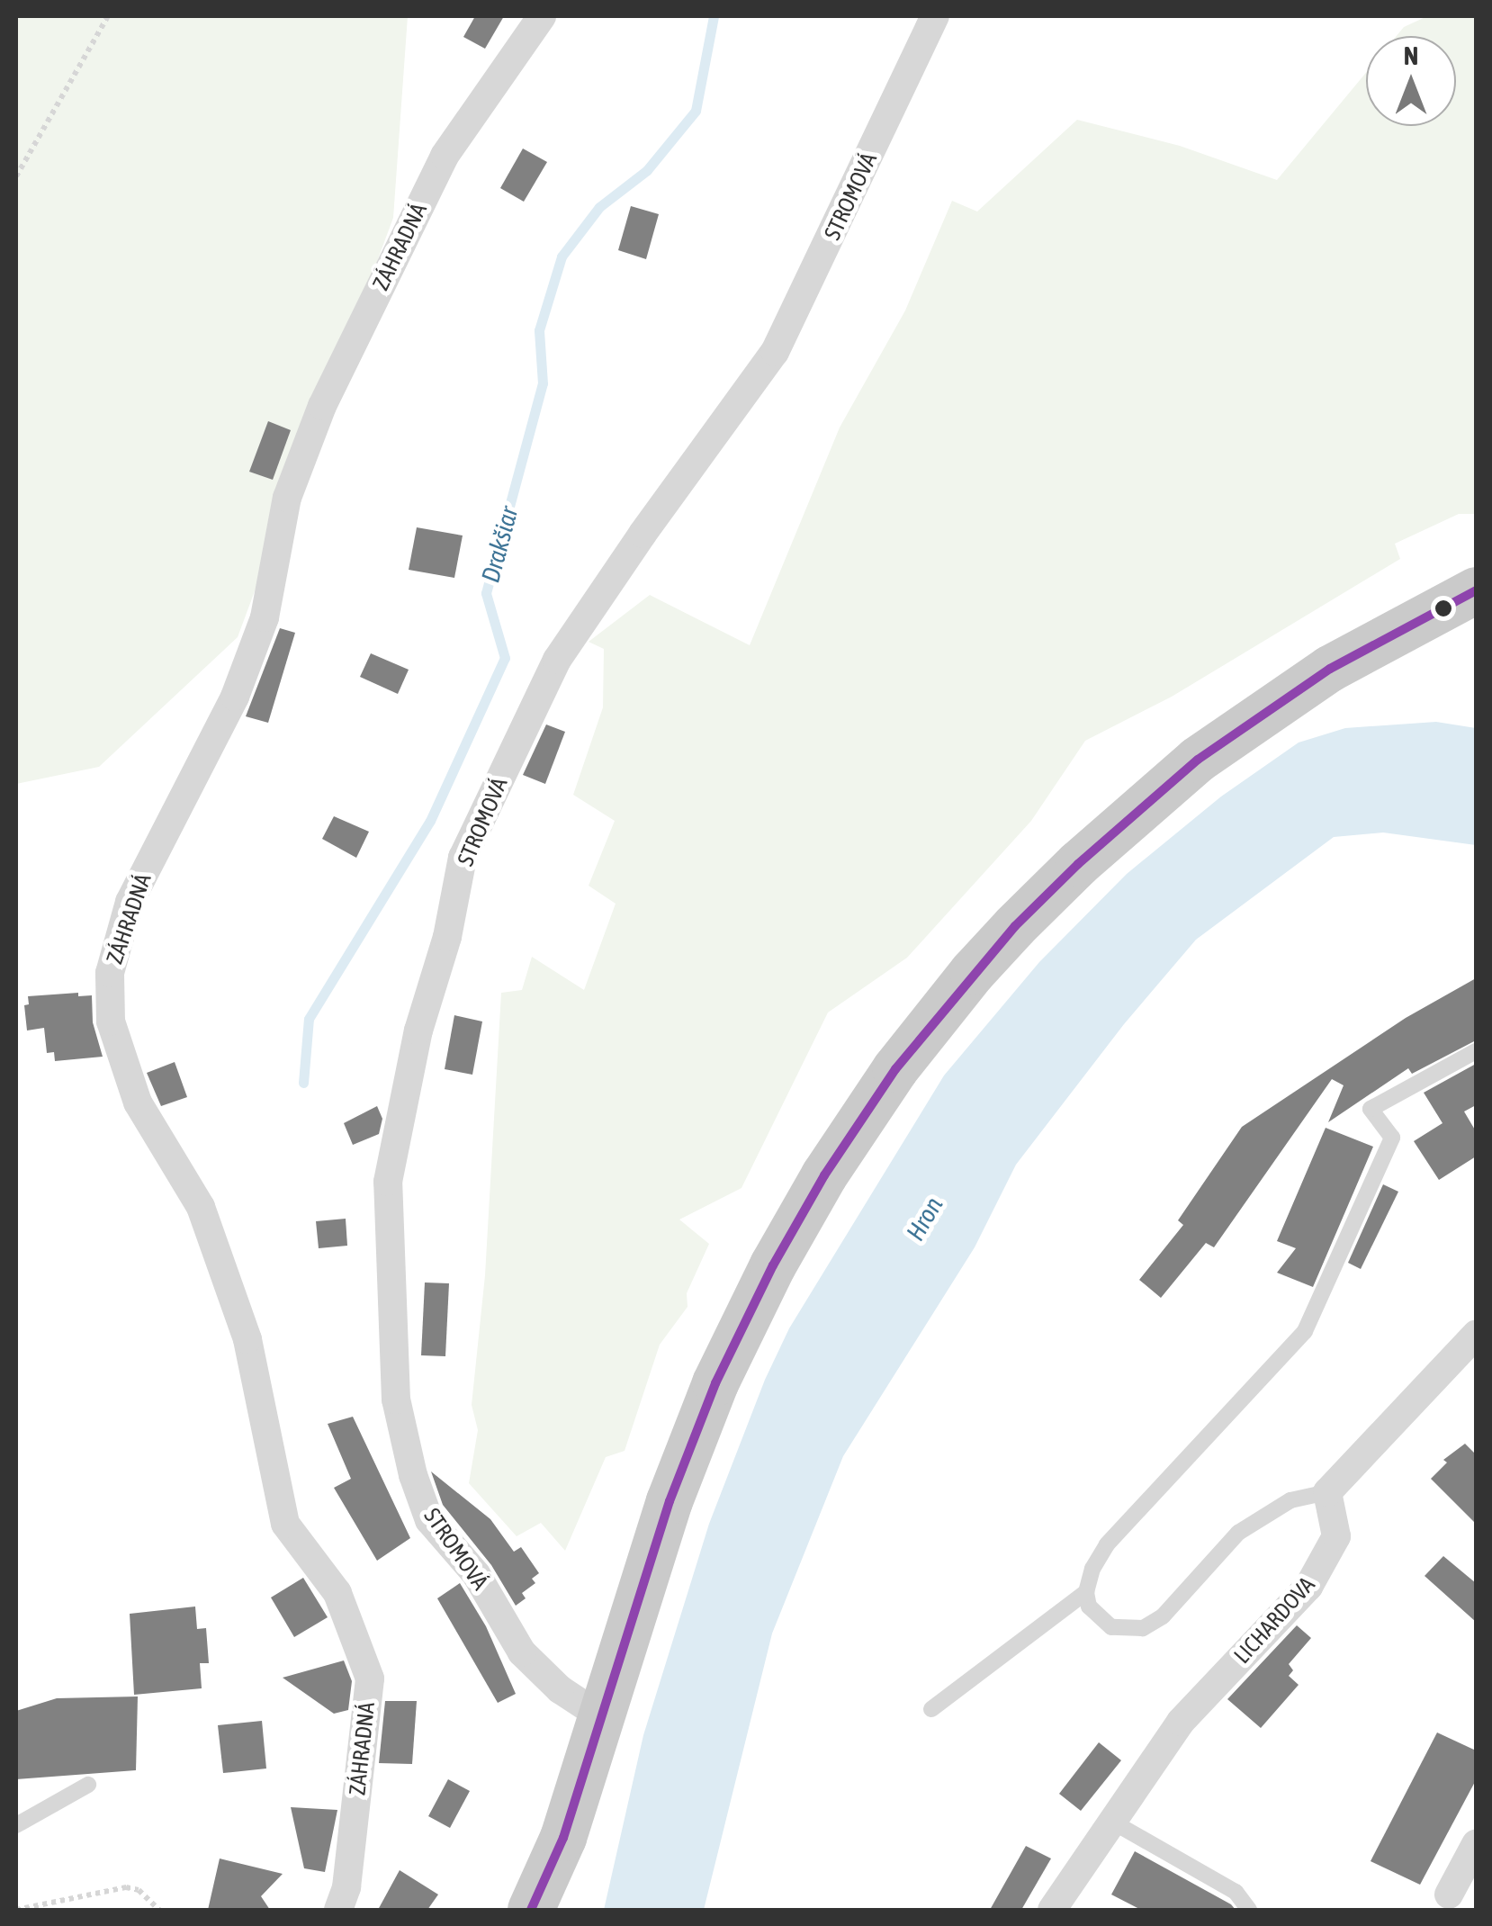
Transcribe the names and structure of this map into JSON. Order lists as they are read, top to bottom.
{
  "streets": {
    "street": ["STROMOVÁ", "ZÁHRADNÁ", "LICHARDOVA"]
  },
  "water": ["Drakšiar", "Hron"],
  "north": "top"
}
